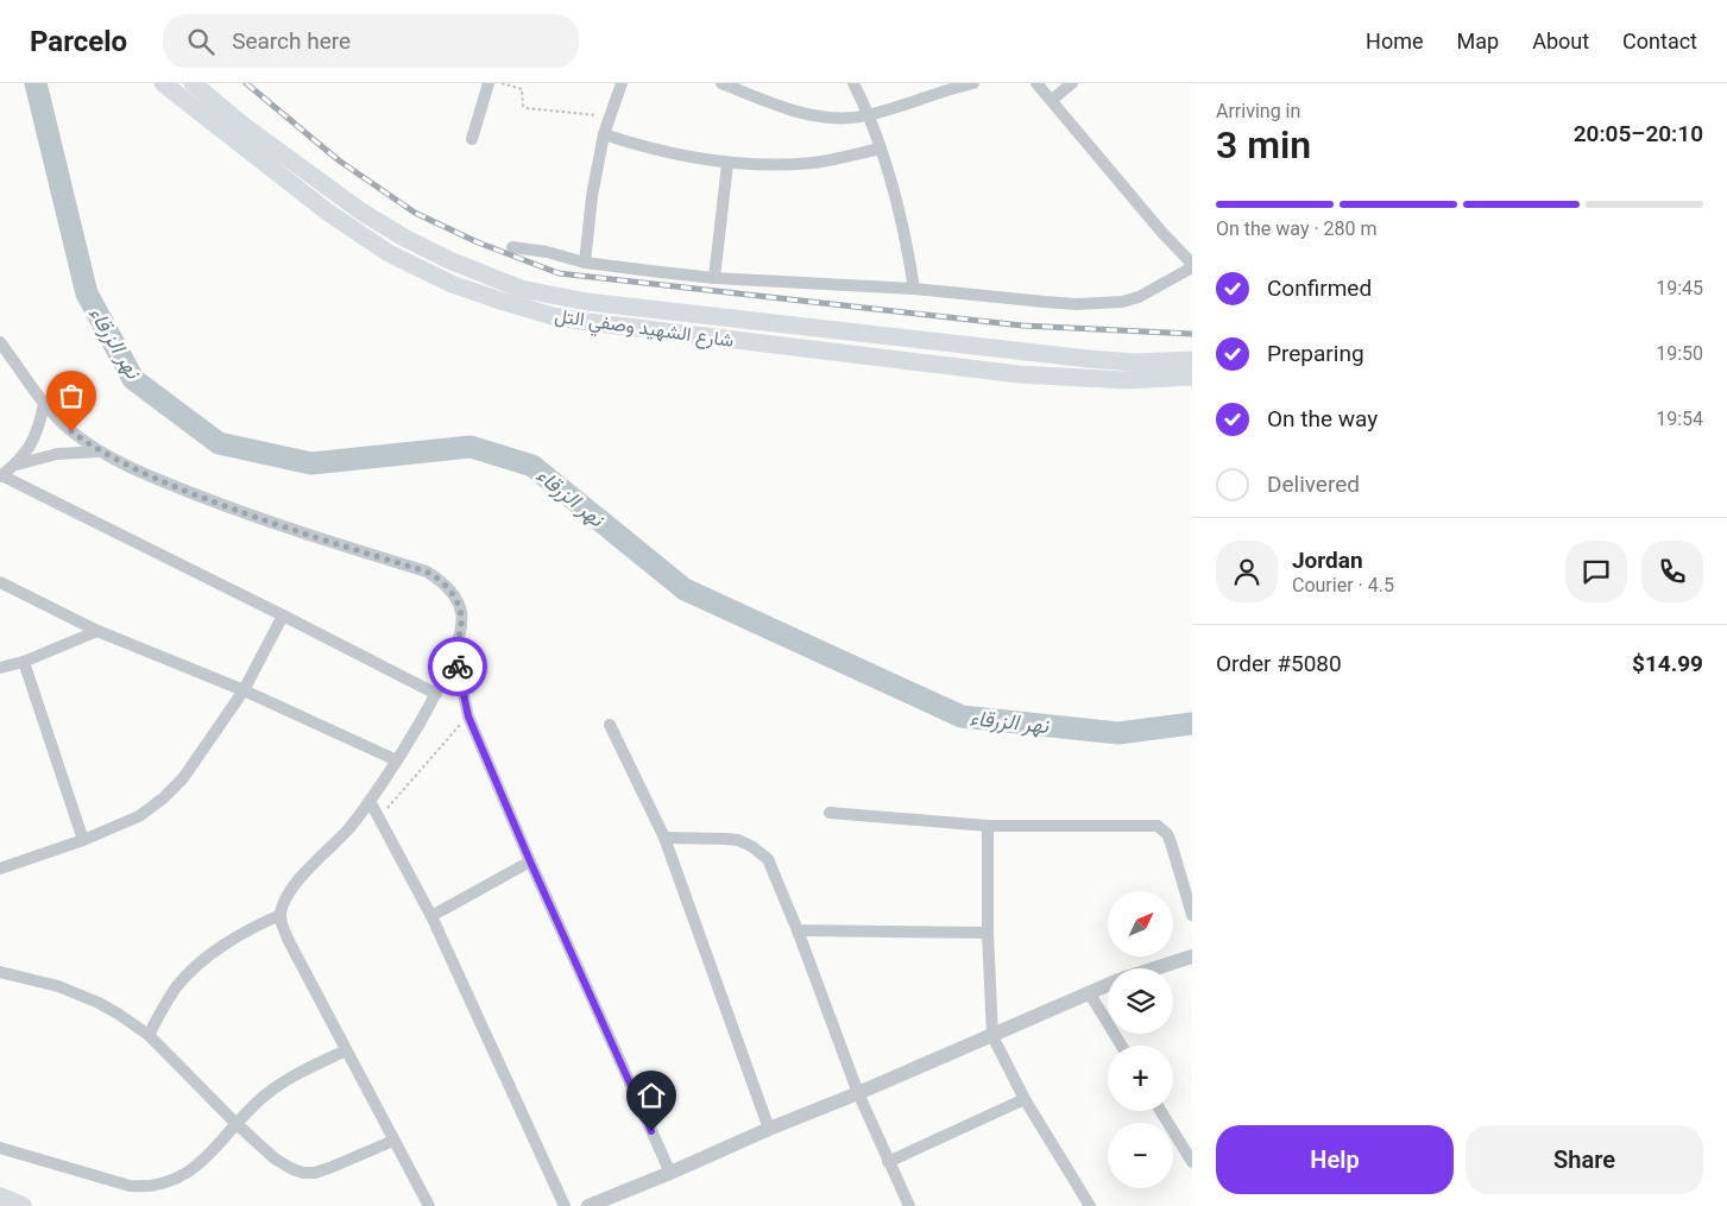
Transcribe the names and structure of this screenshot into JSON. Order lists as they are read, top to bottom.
{
  "streets": {
    "main road": ["شارع الشهيد وصفي التل"]
  },
  "water": ["نهر الزرقاء"],
  "north": "top right",
  "page": {
    "header": "Parcelo",
    "search": "Search here",
    "nav": [
      "Home",
      "Map",
      "About",
      "Contact"
    ],
    "heading": ["3 min", "Arriving in", "20:05–20:10"],
    "panel": [
      "Jordan",
      "Courier · 4.5",
      "Order #5080",
      "$14.99"
    ],
    "bar": "On the way · 280 m",
    "list": [
      ["Confirmed", "19:45"],
      ["Preparing", "19:50"],
      ["On the way", "19:54"],
      "Delivered"
    ],
    "map_buttons": ["+", "−"],
    "buttons": ["Help", "Share"]
  }
}
